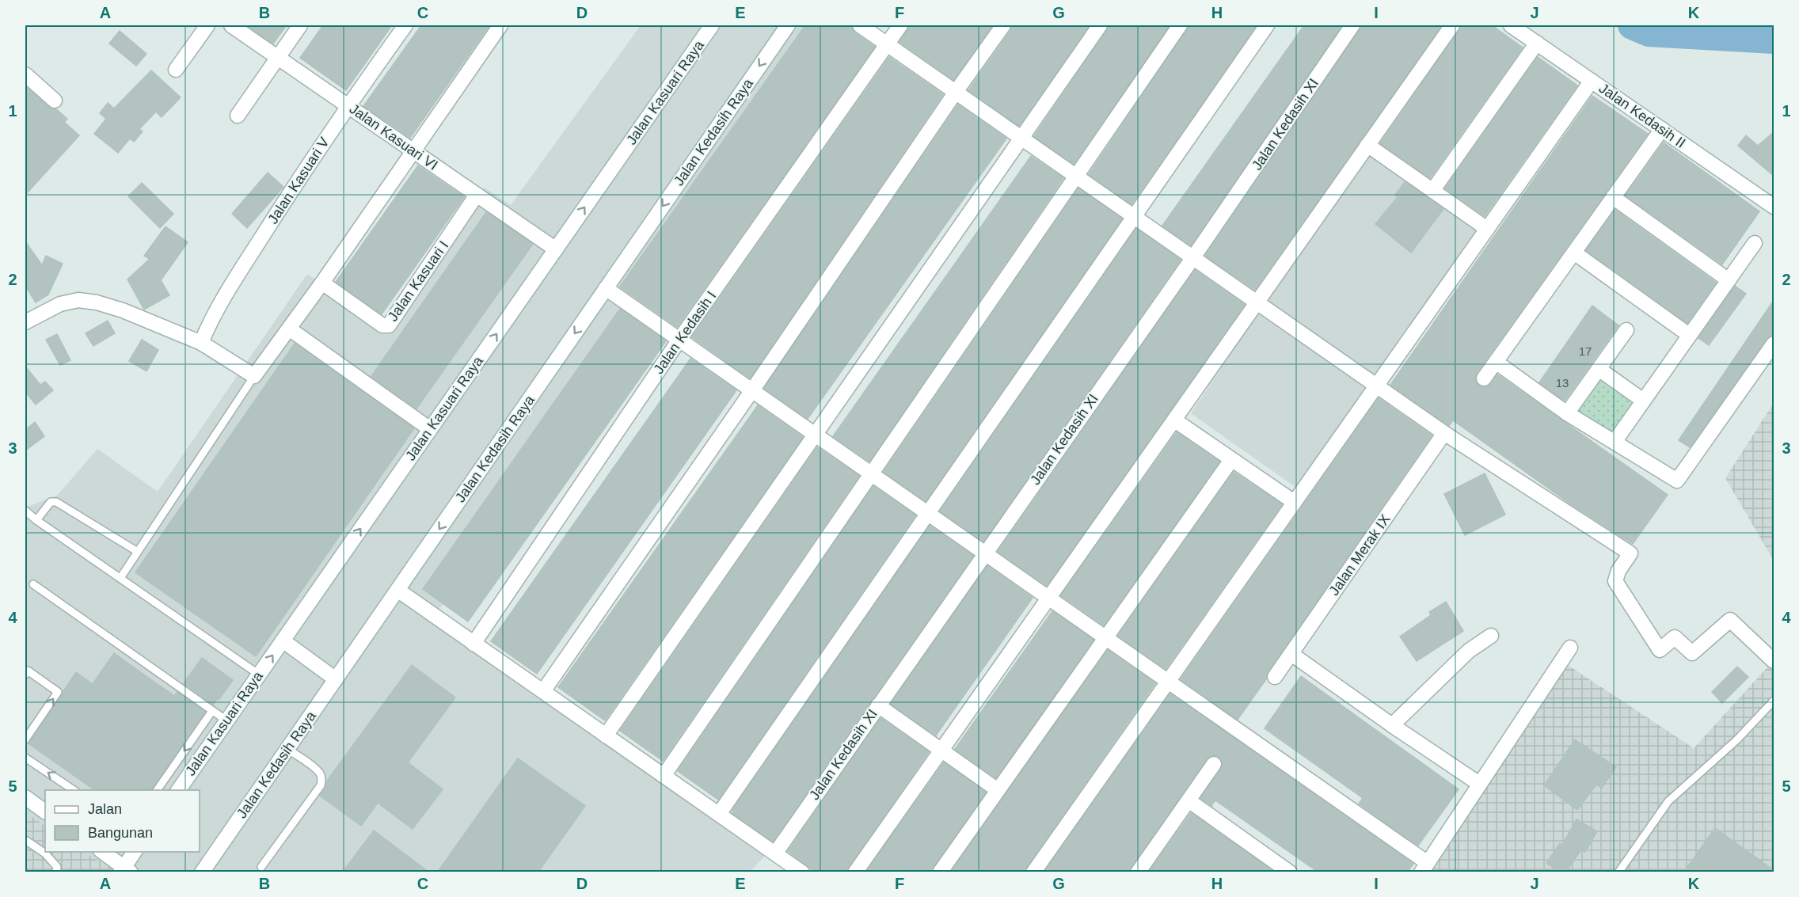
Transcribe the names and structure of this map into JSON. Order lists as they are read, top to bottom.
{
  "streets": {
    "street": [
      "Jalan Kasuari Raya",
      "Jalan Kedasih II",
      "Jalan Kedasih XI",
      "Jalan Kedasih Raya",
      "Jalan Kasuari VI",
      "Jalan Kasuari V",
      "Jalan Kasuari I",
      "Jalan Kedasih I",
      "Jalan Merak IX"
    ]
  },
  "crossings": [
    ["Jalan Kasuari Raya", "Jalan Kasuari VI"],
    ["Jalan Kasuari VI", "Jalan Kasuari V"],
    ["Jalan Kasuari VI", "Jalan Kasuari I"]
  ],
  "one_way": ["Jalan Kasuari Raya", "Jalan Kedasih Raya"],
  "house_numbers": ["17", "13"],
  "legend": ["Jalan", "Bangunan"],
  "grid": {
    "columns": [
      "A",
      "B",
      "C",
      "D",
      "E",
      "F",
      "G",
      "H",
      "I",
      "J",
      "K"
    ],
    "rows": [
      "1",
      "2",
      "3",
      "4",
      "5"
    ]
  }
}
